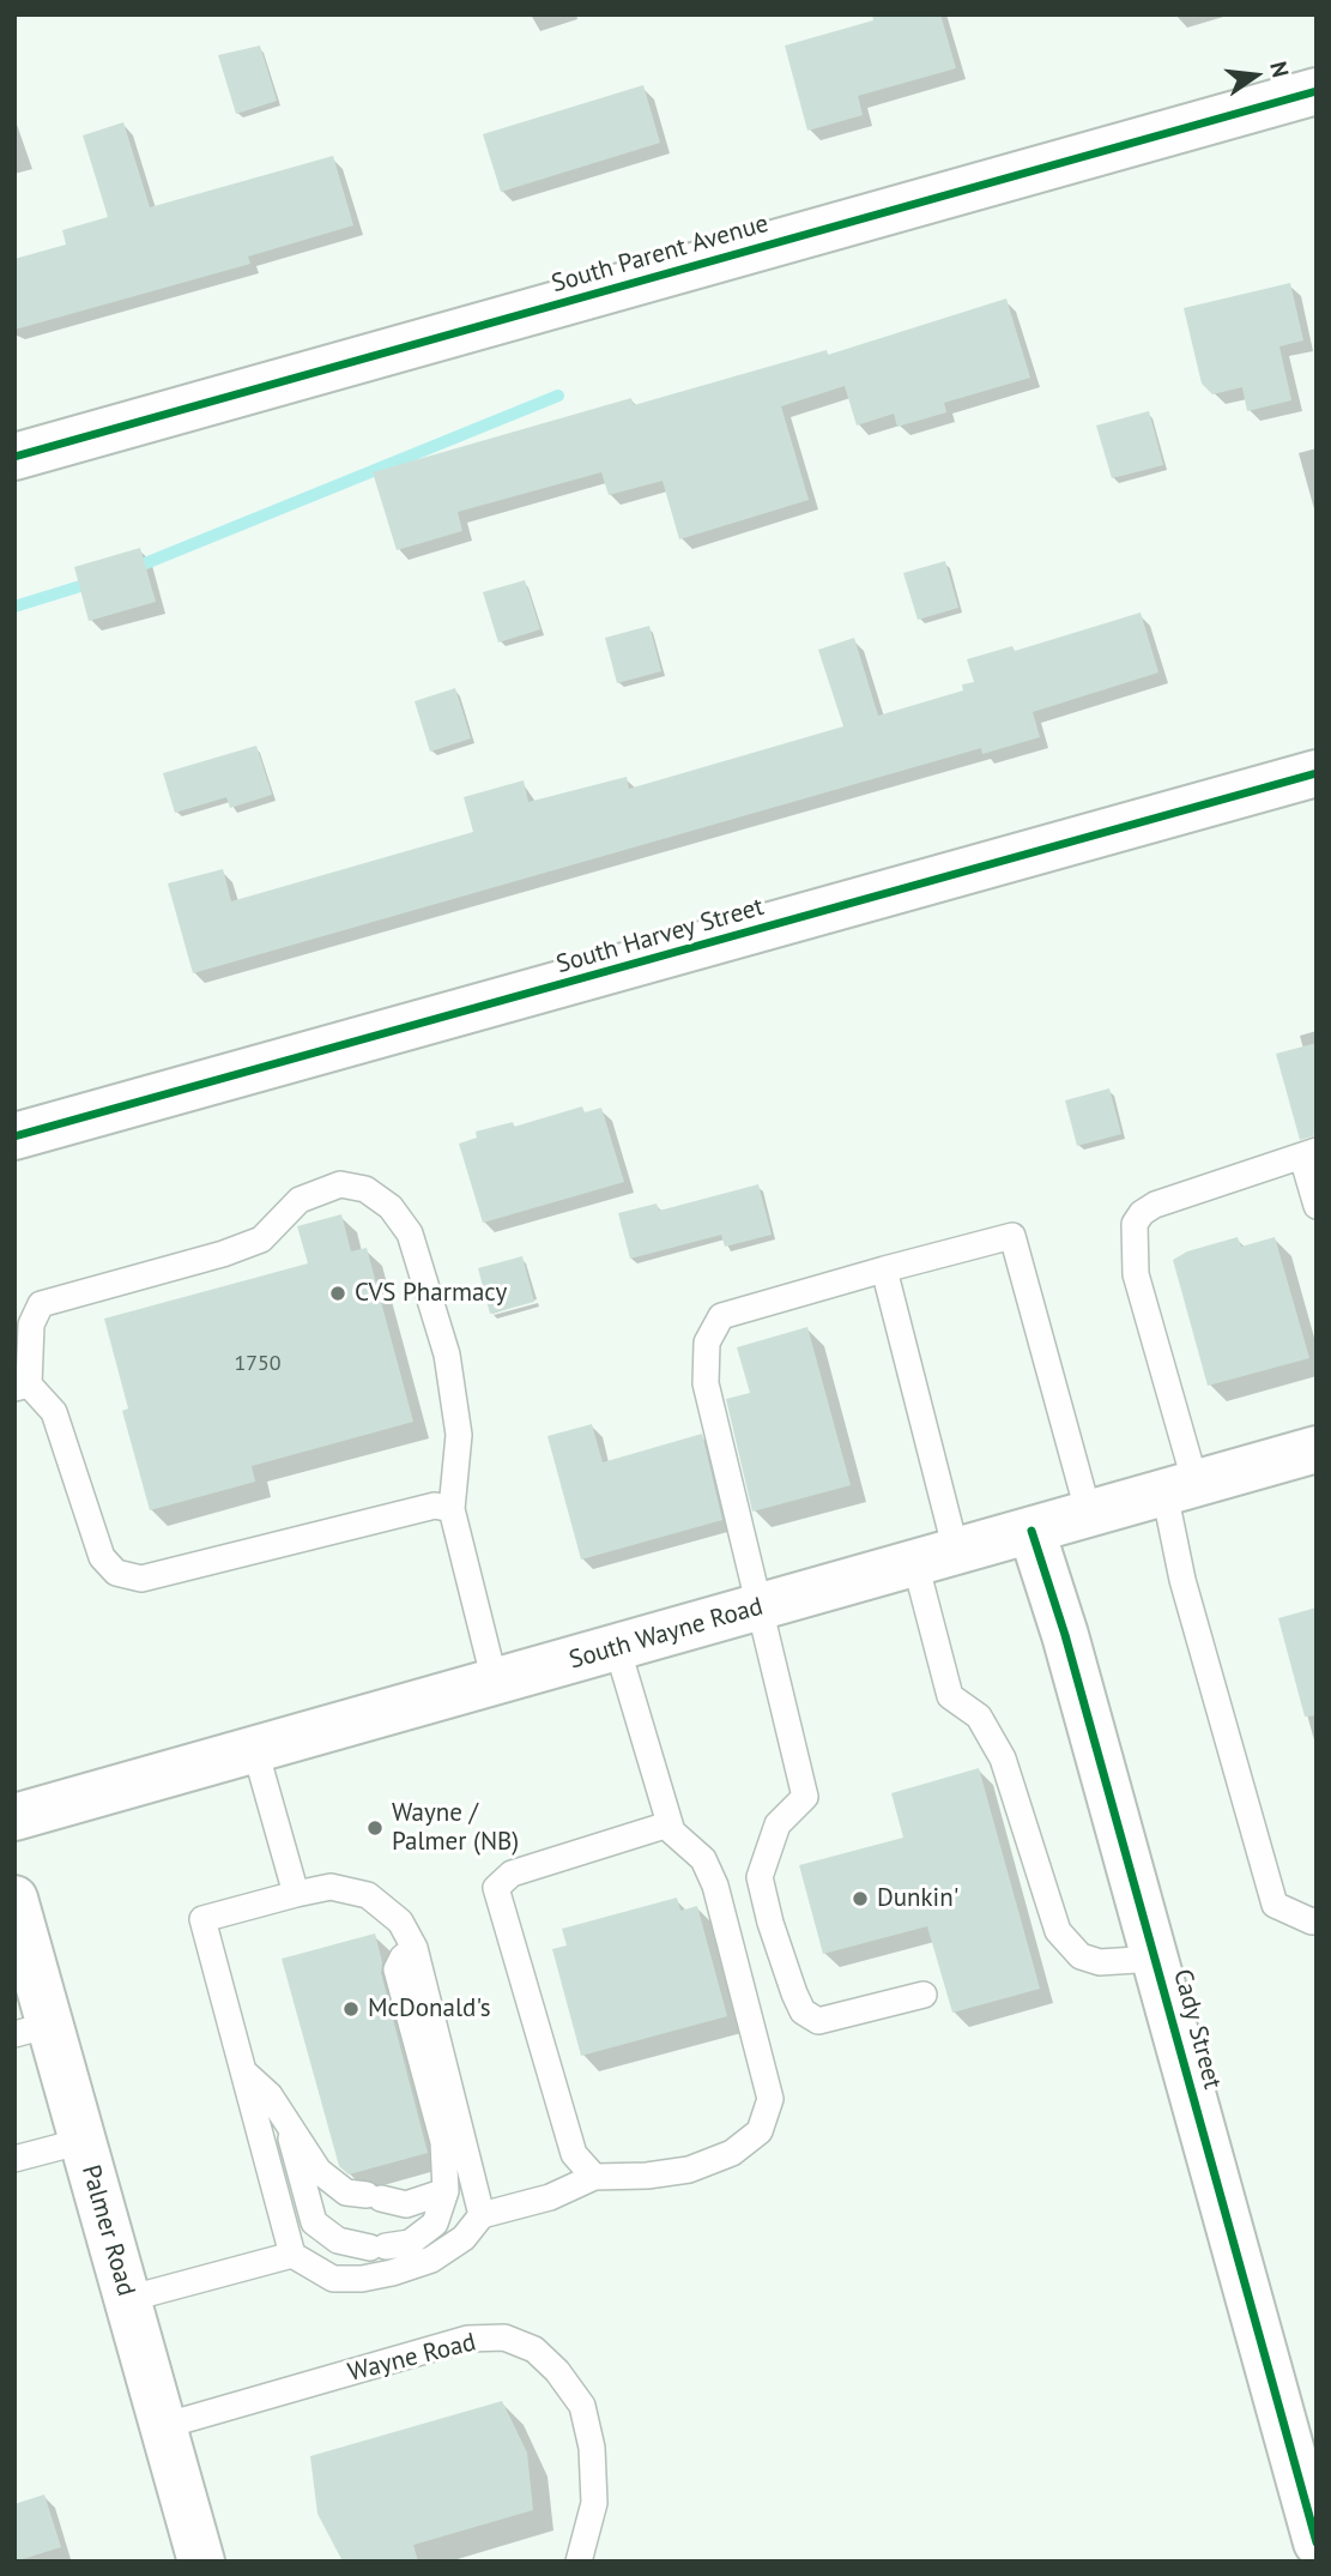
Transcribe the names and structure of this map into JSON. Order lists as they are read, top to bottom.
{
  "streets": {
    "street": [
      "South Parent Avenue",
      "South Harvey Street",
      "South Wayne Road",
      "Cady Street",
      "Palmer Road"
    ],
    "lane": ["Wayne Road"]
  },
  "crossings": [
    ["South Wayne Road", "Cady Street"],
    ["Palmer Road", "Wayne Road"]
  ],
  "places": [
    "CVS Pharmacy",
    "Wayne / Palmer (NB)",
    "Dunkin'",
    "McDonald's"
  ],
  "house_numbers": ["1750"],
  "north": "right"
}
